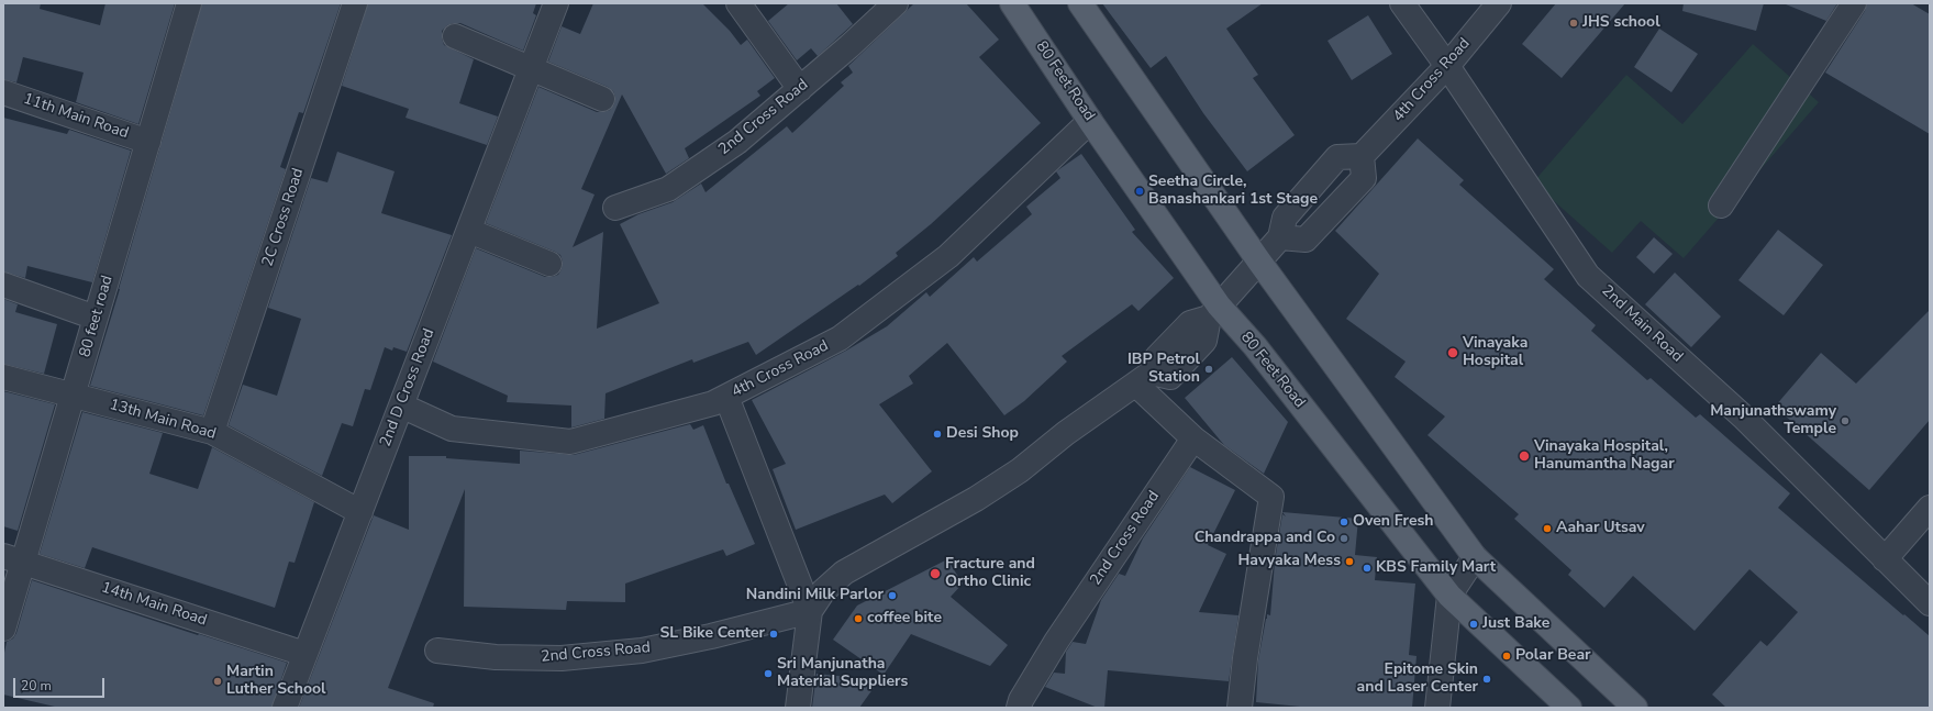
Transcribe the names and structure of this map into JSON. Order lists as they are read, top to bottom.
{
  "streets": {
    "main road": ["80 Feet Road"],
    "street": [
      "4th Cross Road",
      "11th Main Road",
      "2nd Cross Road",
      "2C Cross Road",
      "80 feet road",
      "2nd Main Road",
      "2nd D Cross Road",
      "13th Main Road",
      "14th Main Road"
    ]
  },
  "crossings": [
    ["4th Cross Road", "80 Feet Road"],
    ["4th Cross Road", "2nd Main Road"],
    ["4th Cross Road", "2nd D Cross Road"],
    ["11th Main Road", "80 feet road"],
    ["2C Cross Road", "13th Main Road"],
    ["80 feet road", "13th Main Road"],
    ["80 feet road", "14th Main Road"],
    ["2nd D Cross Road", "13th Main Road"],
    ["2nd D Cross Road", "14th Main Road"]
  ],
  "places": [
    "JHS school",
    "Seetha Circle, Banashankari 1st Stage",
    "Vinayaka Hospital",
    "IBP Petrol Station",
    "Manjunathswamy Temple",
    "Desi Shop",
    "Vinayaka Hospital, Hanumantha Nagar",
    "Oven Fresh",
    "Aahar Utsav",
    "Chandrappa and Co",
    "Havyaka Mess",
    "KBS Family Mart",
    "Fracture and Ortho Clinic",
    "Nandini Milk Parlor",
    "coffee bite",
    "Just Bake",
    "SL Bike Center",
    "Polar Bear",
    "Sri Manjunatha Material Suppliers",
    "Epitome Skin and Laser Center",
    "Martin Luther School"
  ],
  "scale_bar": "20 m"
}
